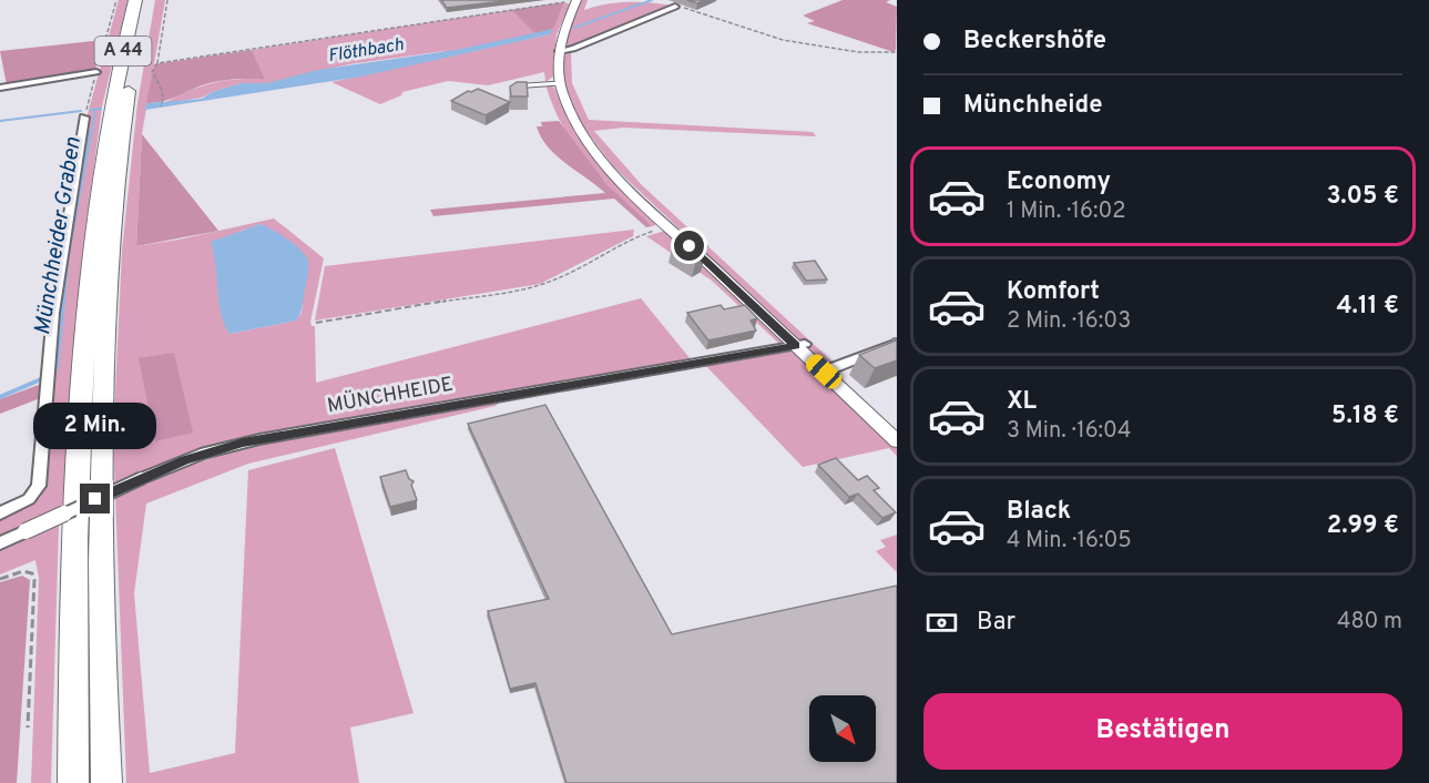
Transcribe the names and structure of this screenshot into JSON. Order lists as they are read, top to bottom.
{
  "streets": {
    "highway": ["A 44"],
    "street": ["MÜNCHHEIDE"]
  },
  "water": ["Flöthbach", "Münchheider Graben"],
  "north": "bottom right",
  "page": {
    "banner": ["Beckershöfe", "Münchheide"],
    "list": [
      {
        "name": "Economy",
        "note": "1 Min. · 16:02",
        "value": "3.05 €"
      },
      {
        "name": "Komfort",
        "note": "2 Min. · 16:03",
        "value": "4.11 €"
      },
      {
        "name": "XL",
        "note": "3 Min. · 16:04",
        "value": "5.18 €"
      },
      {
        "name": "Black",
        "note": "4 Min. · 16:05",
        "value": "2.99 €"
      }
    ],
    "bubble": "2 Min.",
    "pay": ["Bar", "480 m"],
    "buttons": "Bestätigen"
  }
}
